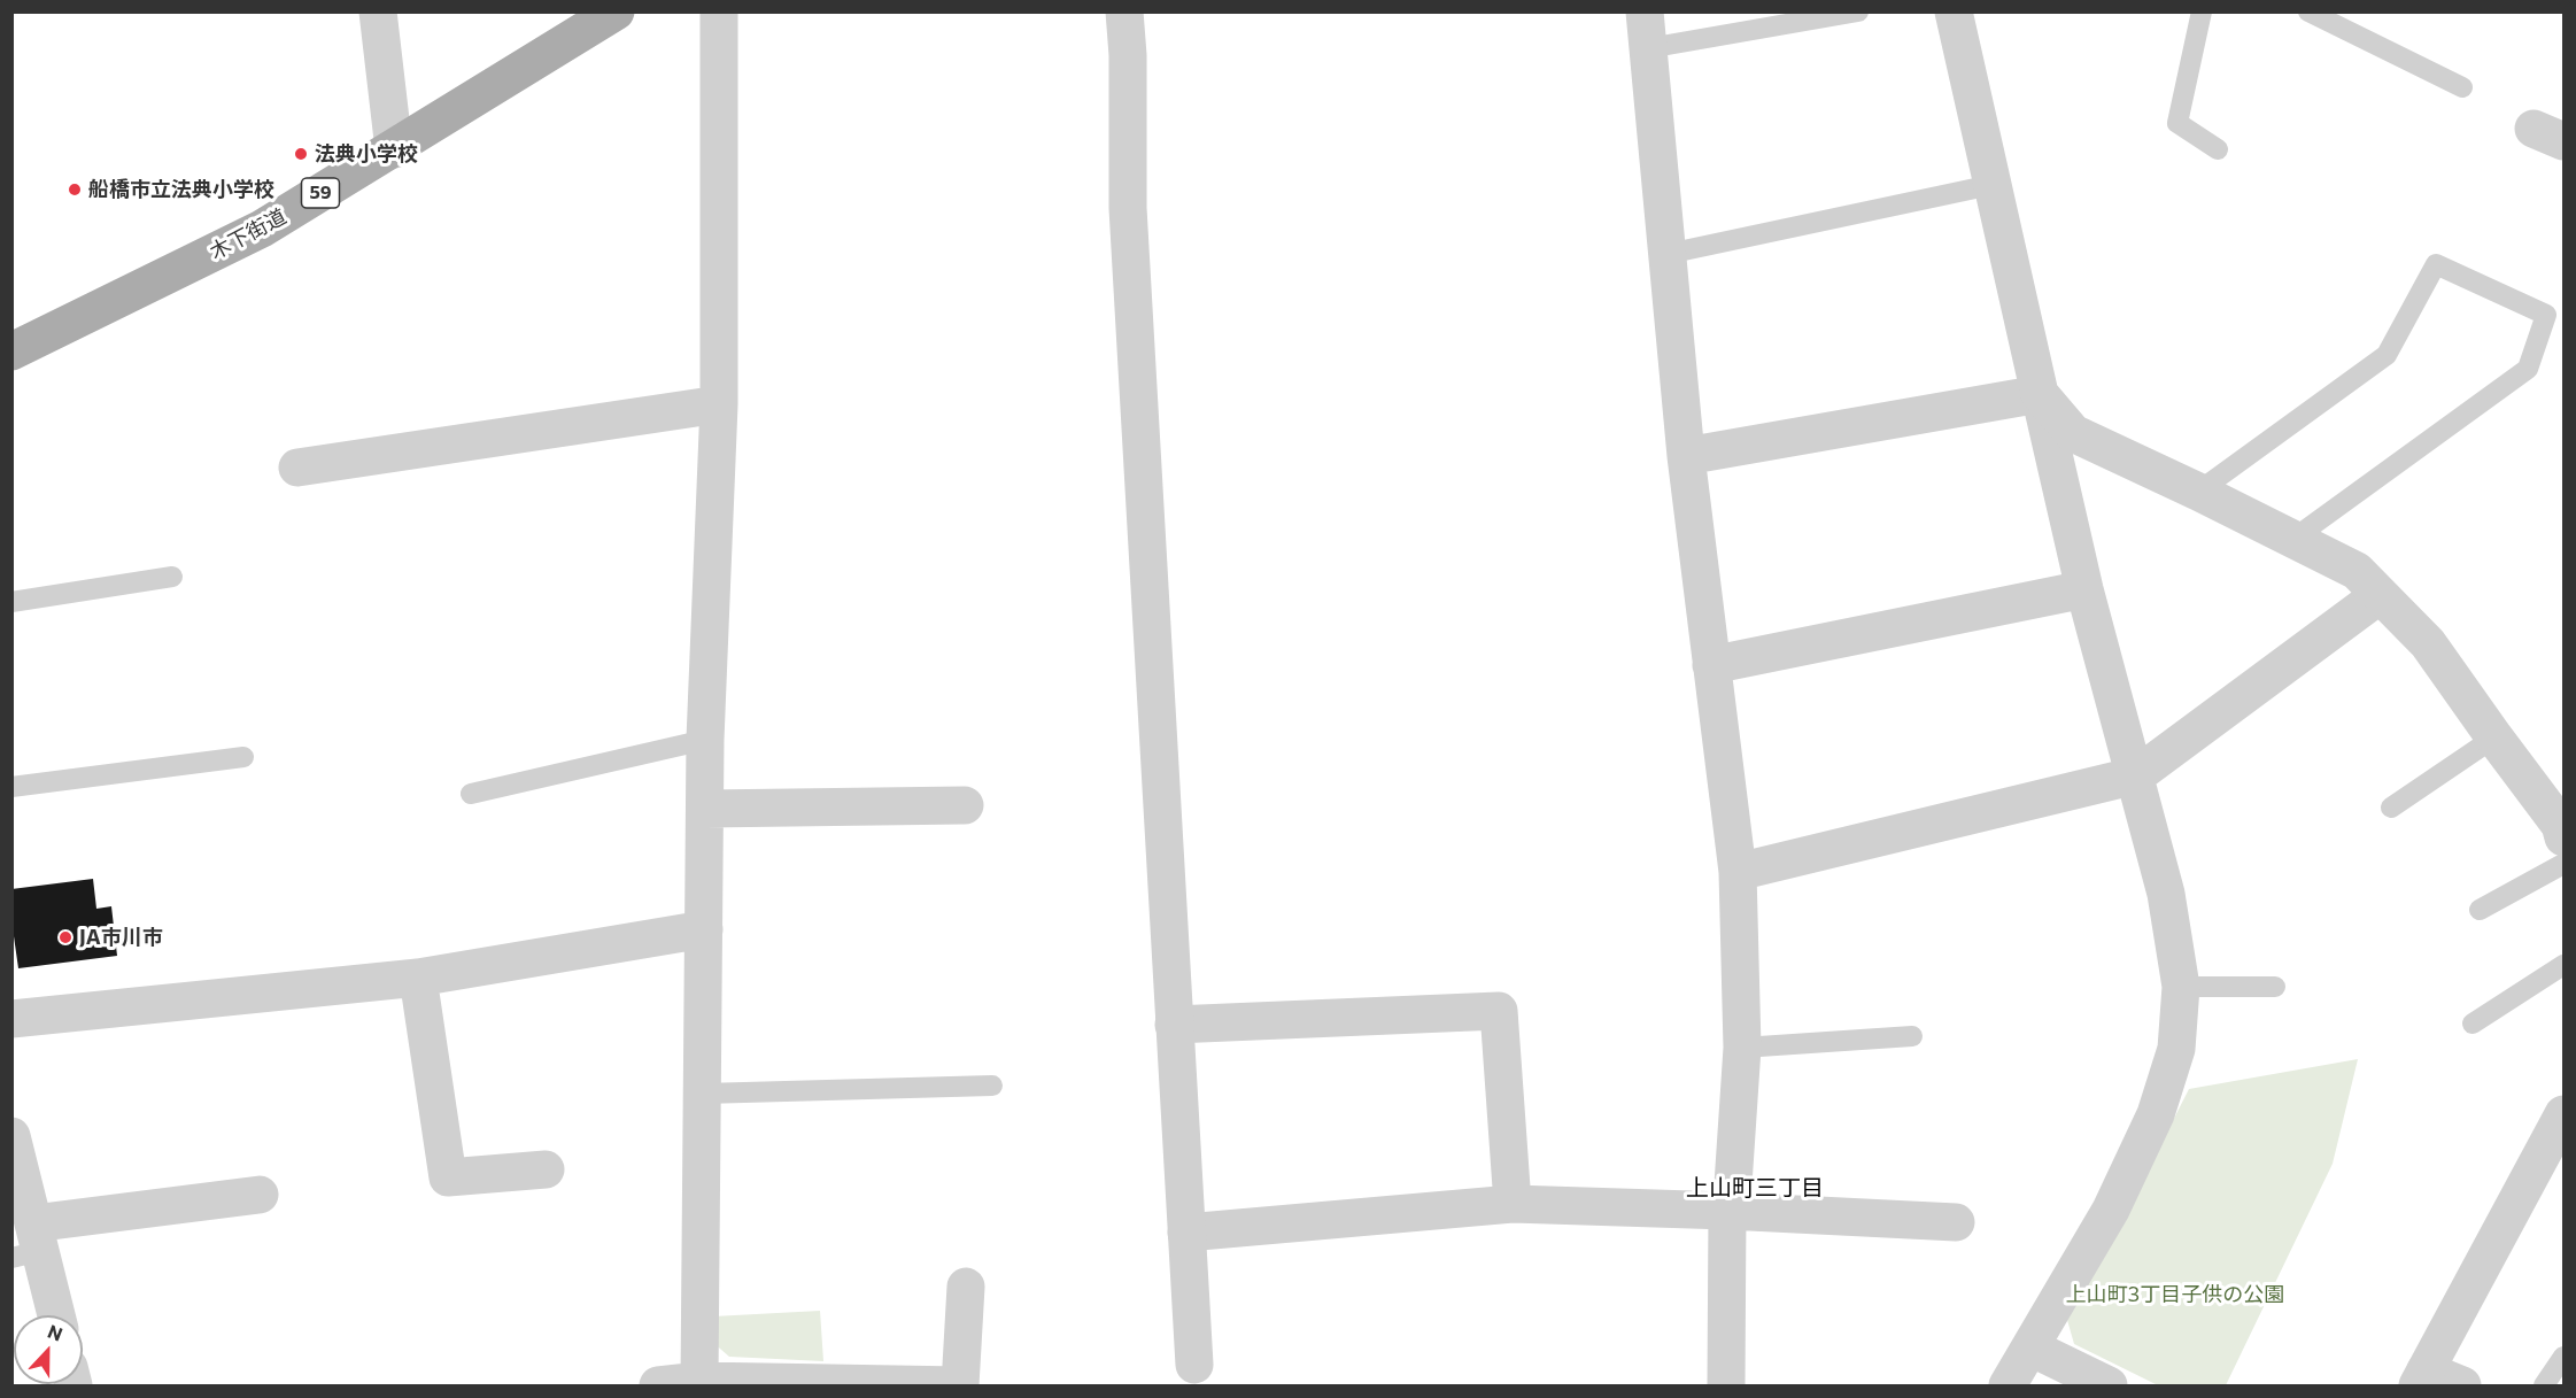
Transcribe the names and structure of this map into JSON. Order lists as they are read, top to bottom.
{
  "streets": {
    "main road": ["59", "木下街道"]
  },
  "districts": ["上山町三丁目"],
  "parks": ["上山町3丁目子供の公園"],
  "places": ["法典小学校", "船橋市立法典小学校", "JA市川市"],
  "north": "top"
}
